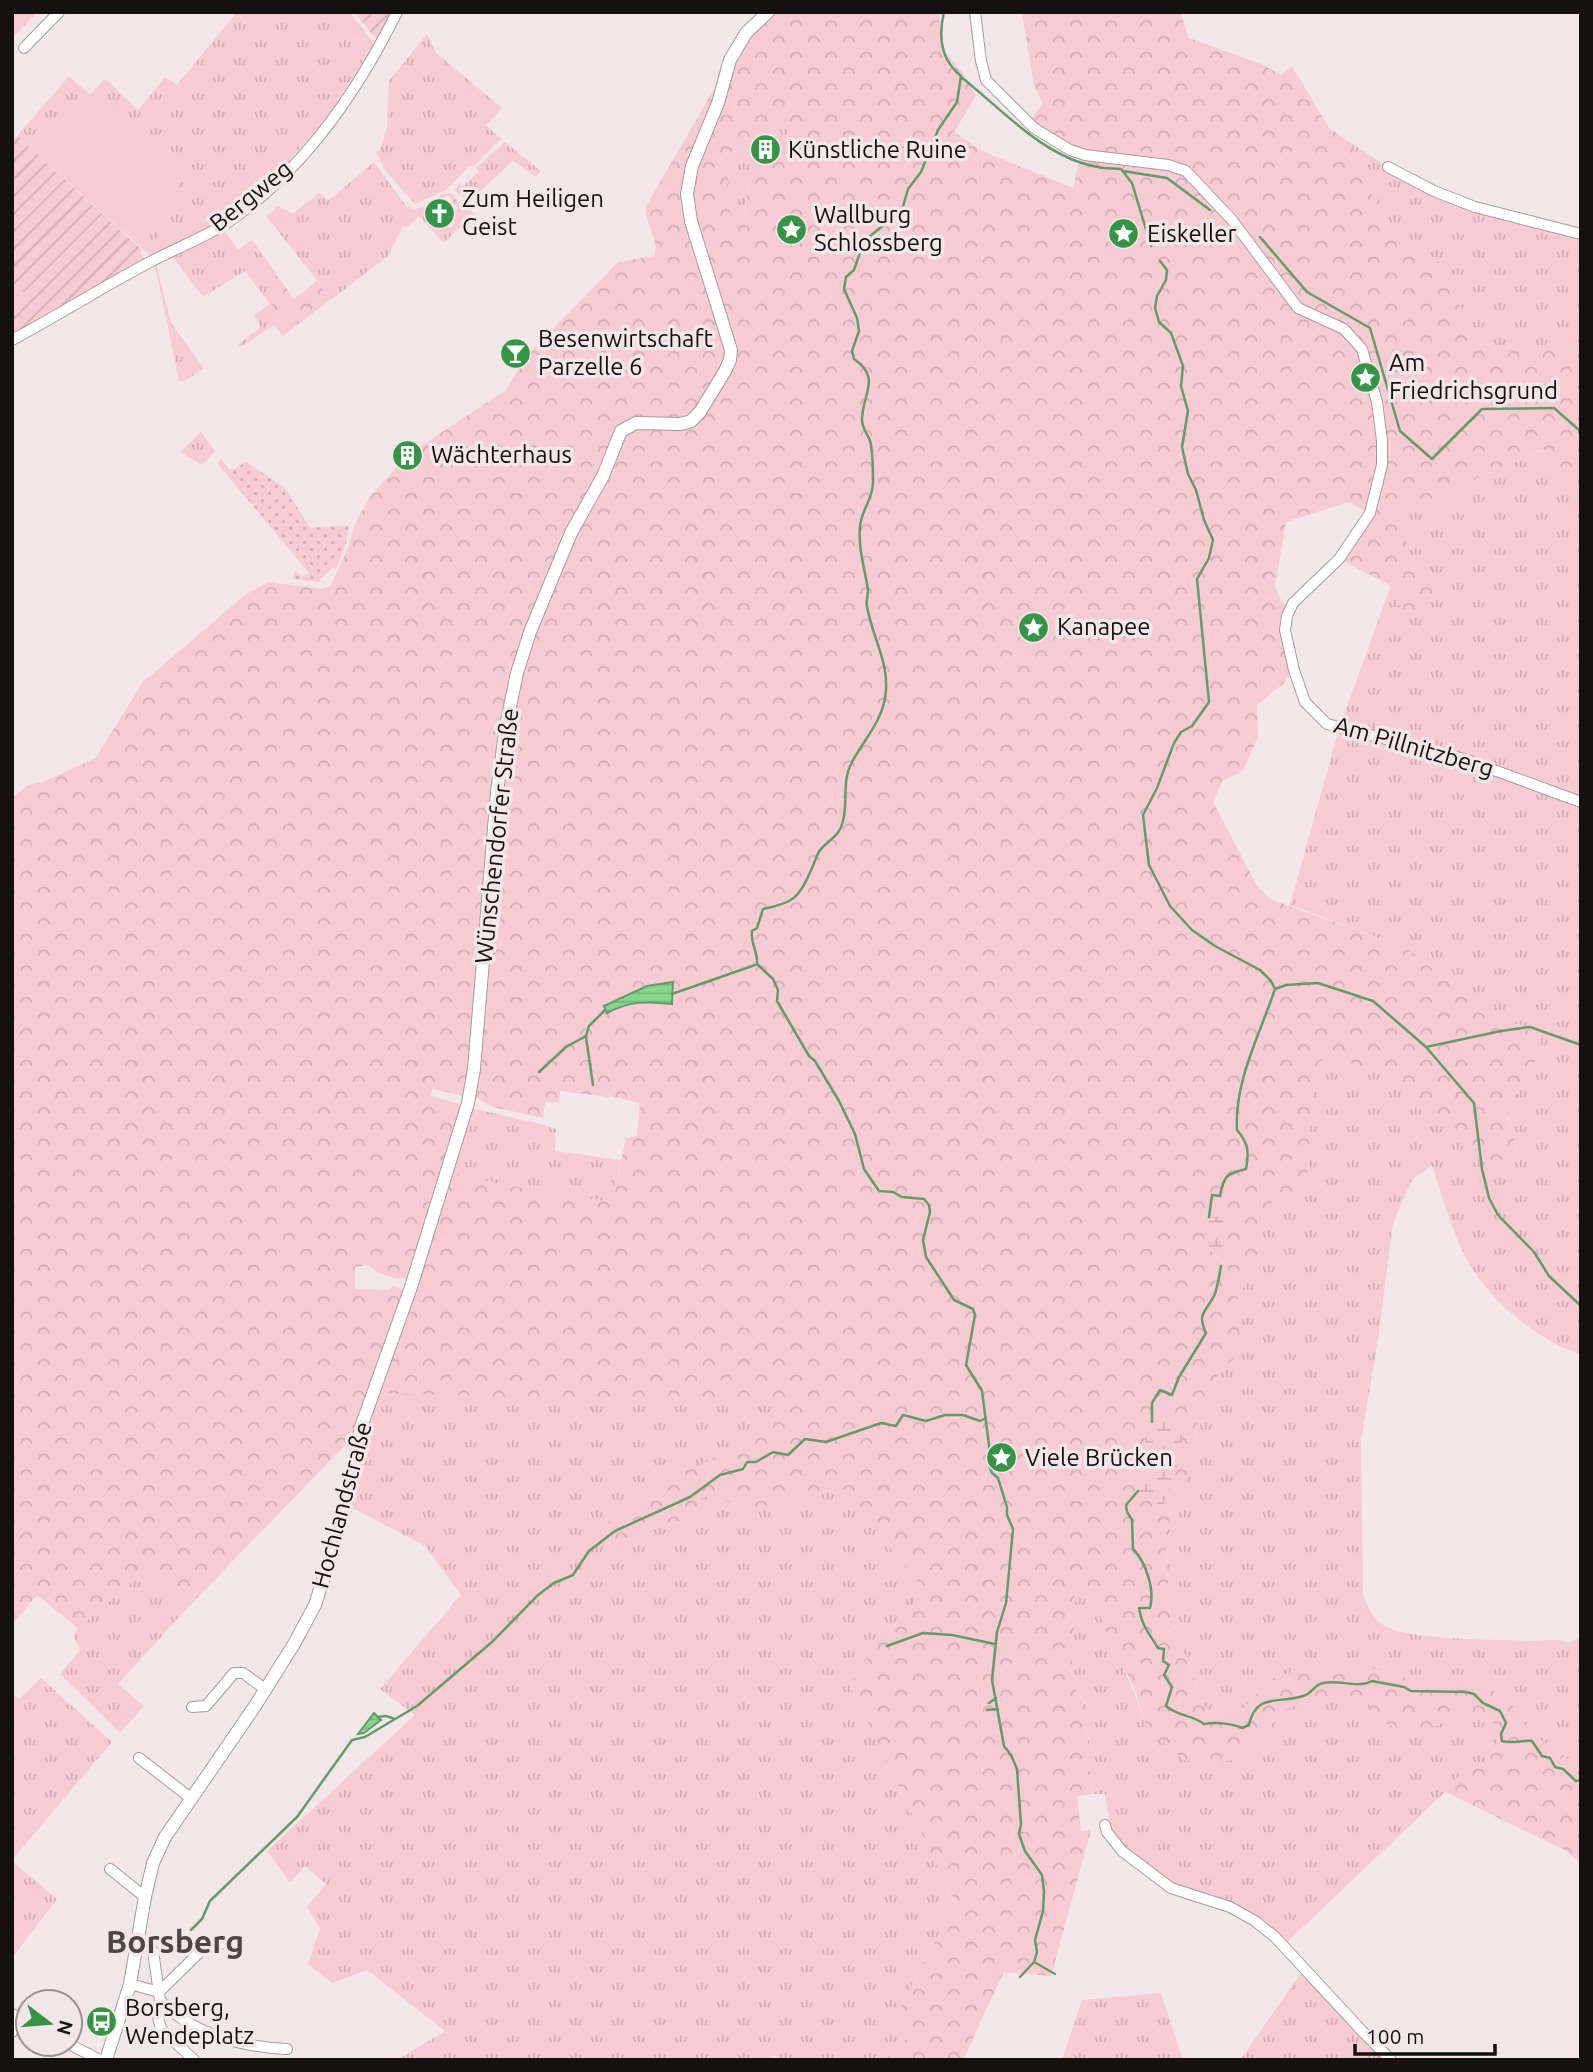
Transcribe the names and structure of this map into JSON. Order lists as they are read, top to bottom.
{
  "streets": {
    "street": [
      "Bergweg",
      "Am Pillnitzberg",
      "Wünschendorfer Straße",
      "Hochlandstraße"
    ]
  },
  "crossings": [
    ["Wünschendorfer Straße", "Hochlandstraße"]
  ],
  "districts": ["Borsberg"],
  "places": {
    "building": ["Künstliche Ruine", "Wächterhaus"],
    "church": ["Zum Heiligen Geist"],
    "place": [
      "Wallburg Schlossberg",
      "Eiskeller",
      "Am Friedrichsgrund",
      "Kanapee",
      "Viele Brücken"
    ],
    "bar": ["Besenwirtschaft Parzelle 6"],
    "bus stop": ["Borsberg, Wendeplatz"]
  },
  "scale_bar": "100 m",
  "north": "right"
}
